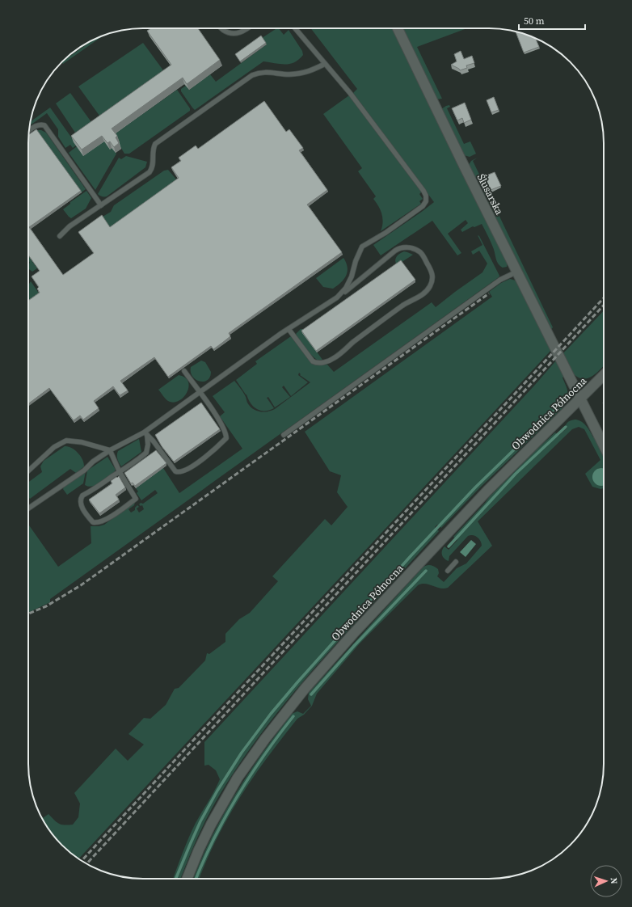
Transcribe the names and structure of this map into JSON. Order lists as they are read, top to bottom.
{
  "streets": {
    "street": ["Ślusarska", "Obwodnica Północna"]
  },
  "crossings": [
    ["Ślusarska", "Obwodnica Północna"]
  ],
  "scale_bar": "50 m",
  "north": "right"
}
